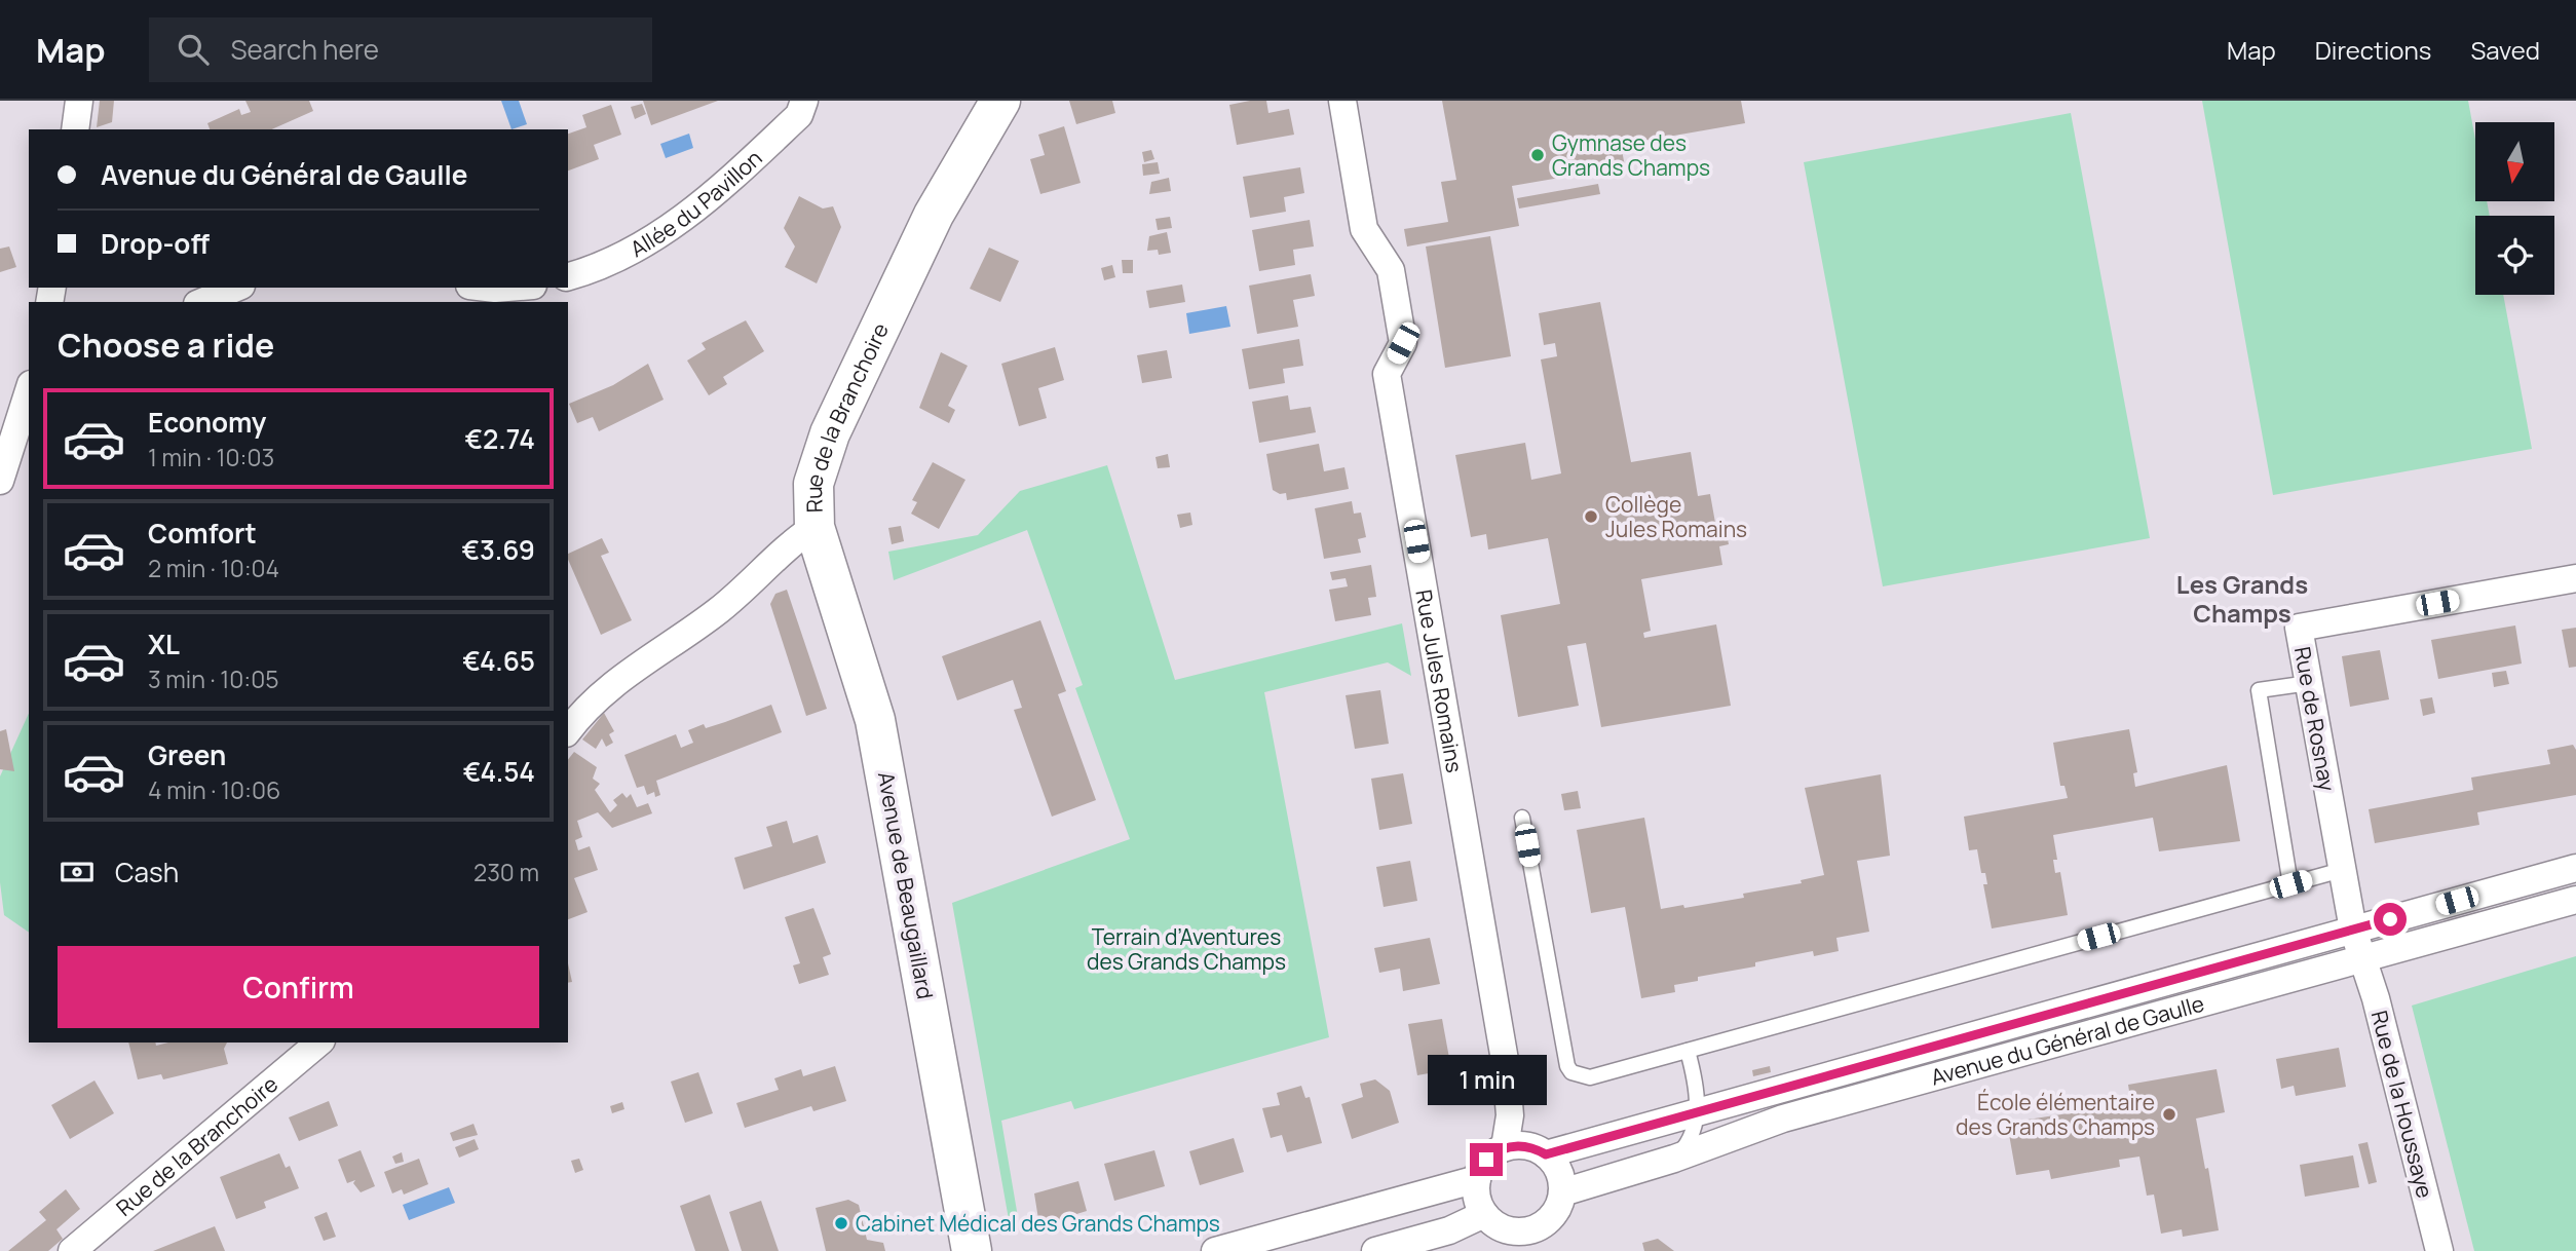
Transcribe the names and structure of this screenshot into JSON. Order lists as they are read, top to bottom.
{
  "streets": {
    "main road": ["Rue de la Branchoire", "Avenue de Beaugaillard"],
    "street": [
      "Allée du Pavillon",
      "Rue Jules Romains",
      "Rue de Rosnay",
      "Avenue du Général de Gaulle",
      "Rue de la Houssaye"
    ]
  },
  "crossings": [
    ["Rue de la Branchoire", "Avenue de Beaugaillard"],
    ["Rue Jules Romains", "Avenue du Général de Gaulle"],
    ["Rue de Rosnay", "Avenue du Général de Gaulle"],
    ["Rue de Rosnay", "Rue de la Houssaye"],
    ["Avenue du Général de Gaulle", "Rue de la Houssaye"]
  ],
  "districts": ["Les Grands Champs"],
  "parks": ["Terrain d’Aventures des Grands Champs"],
  "places": [
    "Gymnase des Grands Champs",
    "Collège Jules Romains",
    "École élémentaire des Grands Champs",
    "Cabinet Médical des Grands Champs"
  ],
  "north": "bottom",
  "page": {
    "header": "Map",
    "search": "Search here",
    "nav": ["Map", "Directions", "Saved"],
    "banner": ["Avenue du Général de Gaulle", "Drop-off"],
    "heading": "Choose a ride",
    "list": [
      {
        "name": "Economy",
        "note": "1 min · 10:03",
        "value": "€2.74"
      },
      {
        "name": "Comfort",
        "note": "2 min · 10:04",
        "value": "€3.69"
      },
      {
        "name": "XL",
        "note": "3 min · 10:05",
        "value": "€4.65"
      },
      {
        "name": "Green",
        "note": "4 min · 10:06",
        "value": "€4.54"
      }
    ],
    "pay": ["Cash", "230 m"],
    "buttons": "Confirm",
    "bubble": "1 min"
  }
}
